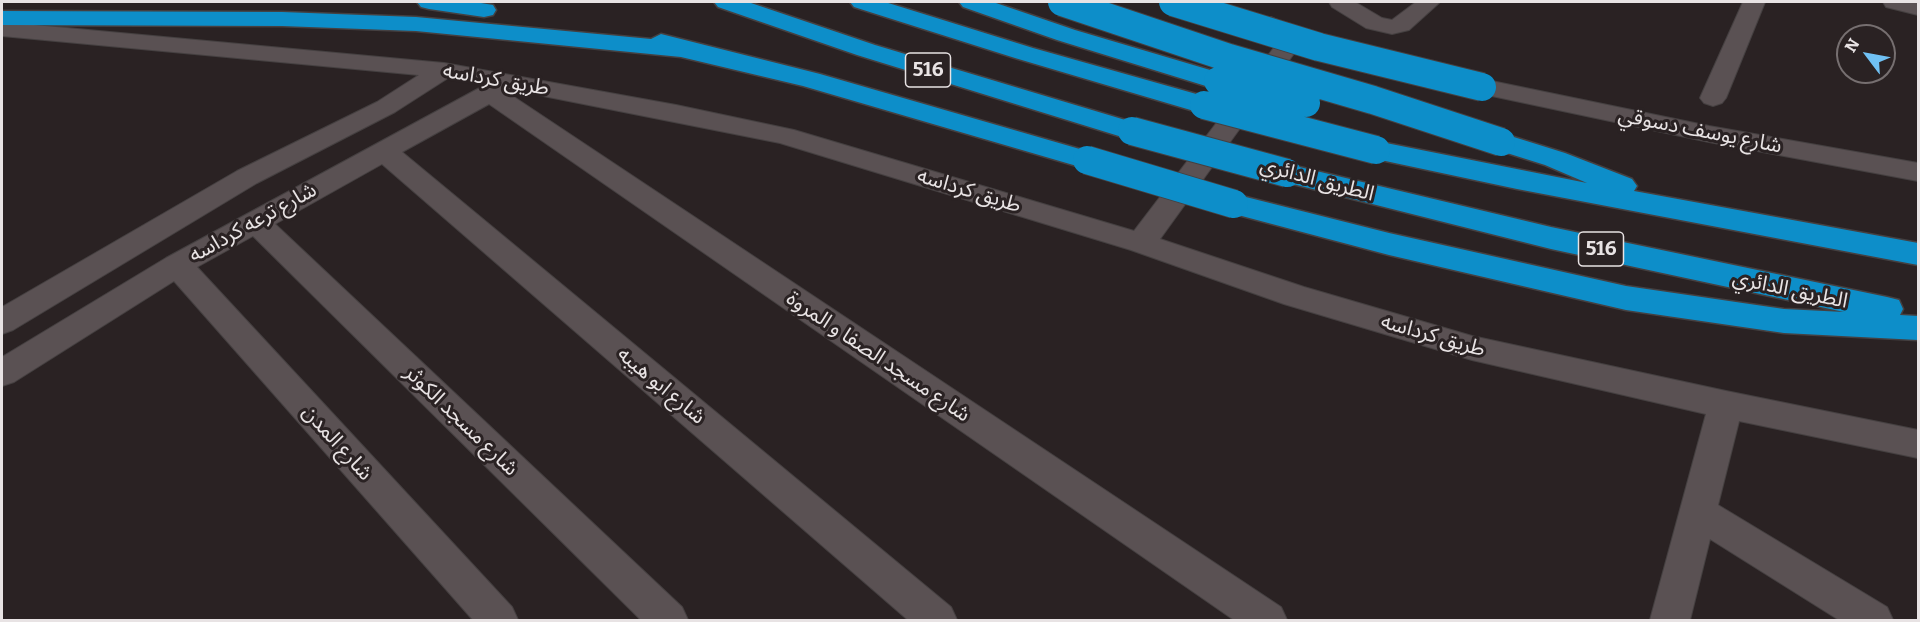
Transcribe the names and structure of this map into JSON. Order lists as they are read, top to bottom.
{
  "streets": {
    "highway": ["516", "الطريق الدائري"],
    "street": [
      "طريق كرداسه",
      "شارع يوسف دسوقي",
      "شارع ترعه كرداسه",
      "شارع مسجد الصفا و المروة",
      "شارع ابو هيبه",
      "شارع مسجد الكوثر",
      "شارع المدن"
    ]
  },
  "crossings": [
    ["طريق كرداسه", "شارع ترعه كرداسه"],
    ["طريق كرداسه", "شارع مسجد الصفا و المروة"],
    ["شارع ترعه كرداسه", "شارع مسجد الصفا و المروة"],
    ["شارع ترعه كرداسه", "شارع ابو هيبه"],
    ["شارع ترعه كرداسه", "شارع مسجد الكوثر"],
    ["شارع ترعه كرداسه", "شارع المدن"]
  ],
  "north": "top left"
}
